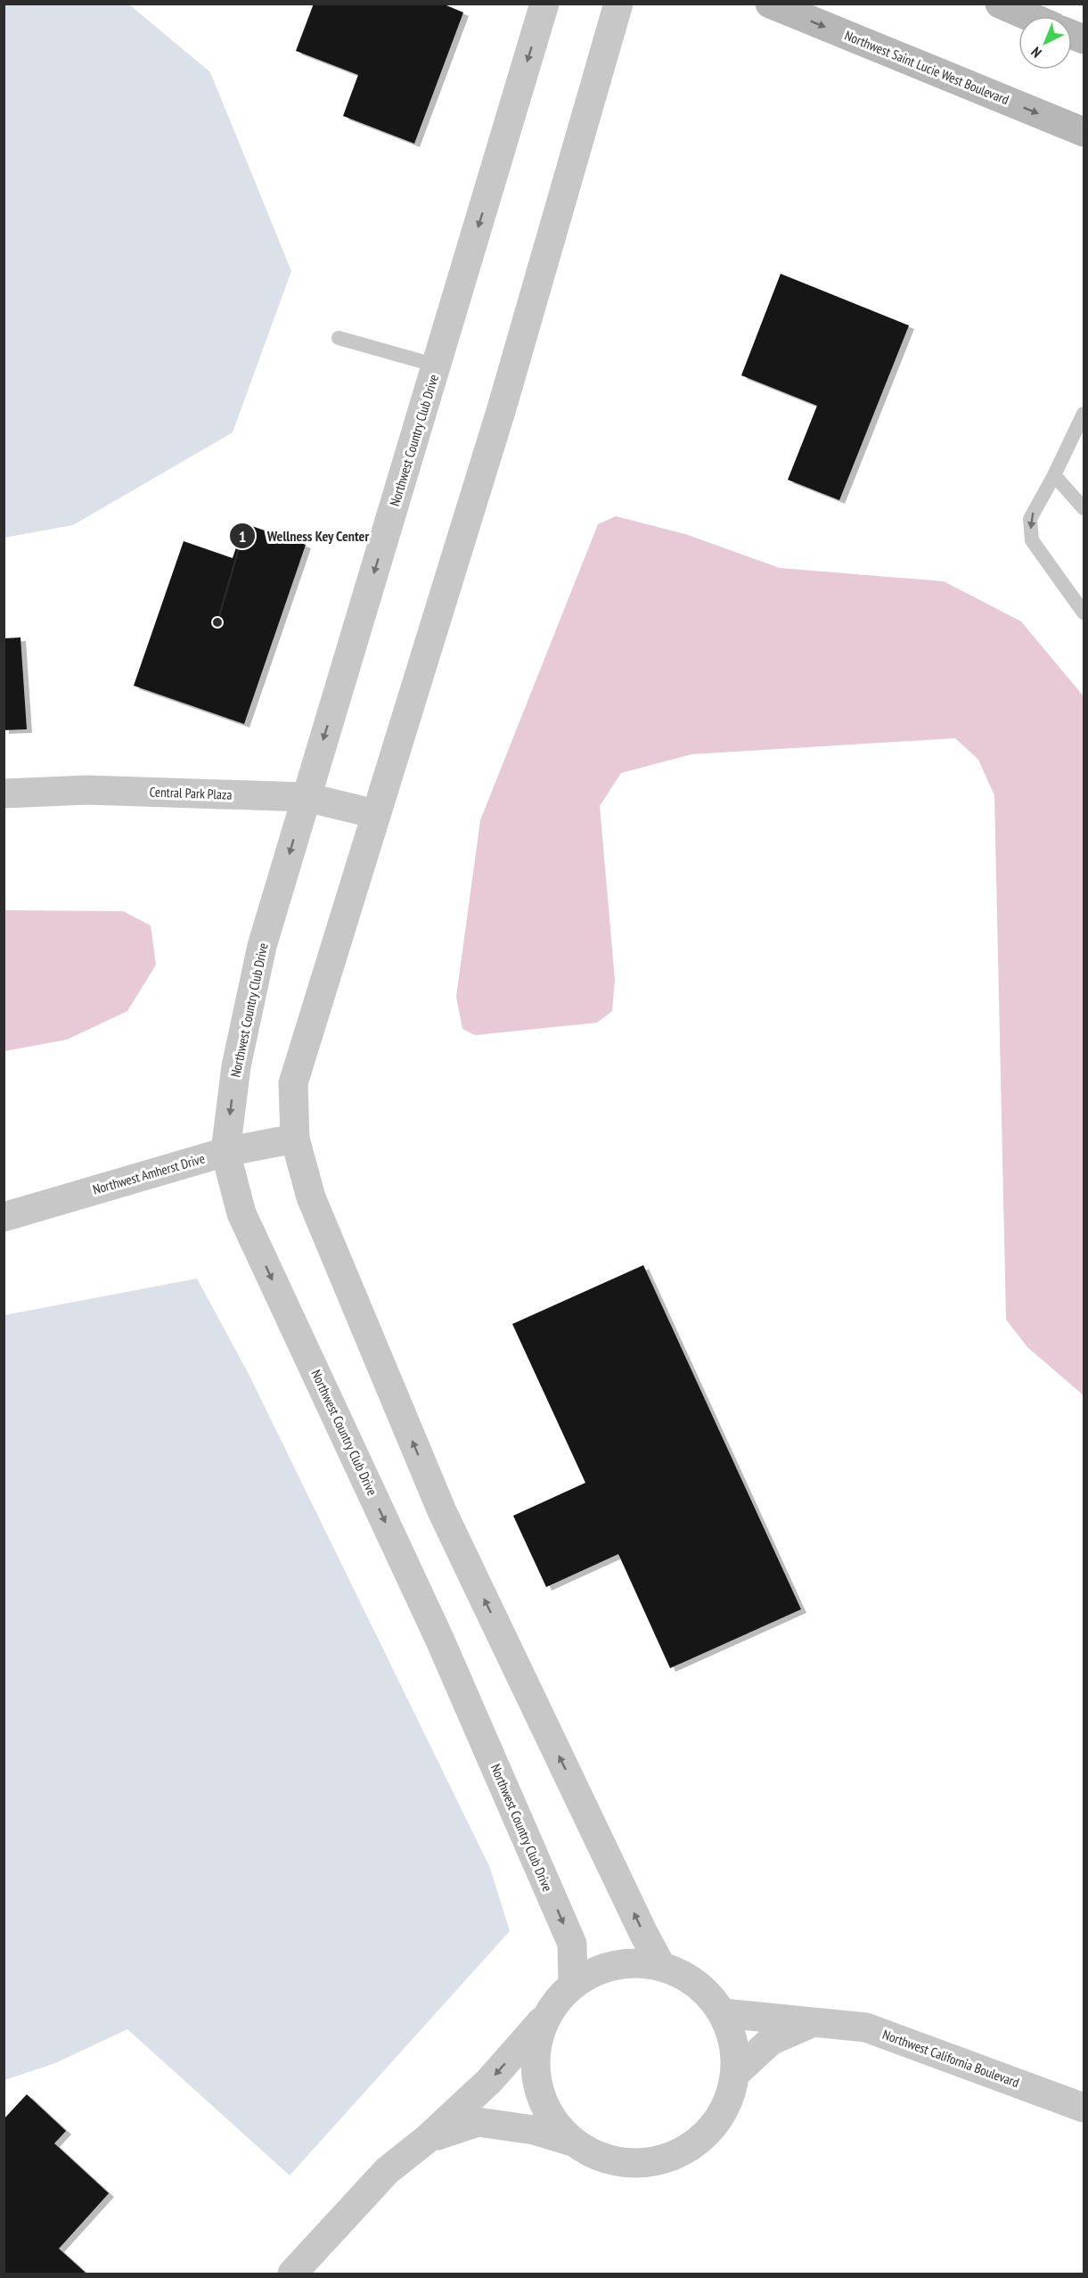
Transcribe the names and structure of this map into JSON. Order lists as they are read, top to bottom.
{
  "streets": {
    "main road": ["Northwest Saint Lucie West Boulevard"],
    "street": [
      "Northwest Country Club Drive",
      "Central Park Plaza",
      "Northwest Amherst Drive",
      "Northwest California Boulevard"
    ]
  },
  "crossings": [
    ["Northwest Country Club Drive", "Central Park Plaza"],
    ["Northwest Country Club Drive", "Northwest Amherst Drive"]
  ],
  "one_way": ["Northwest Saint Lucie West Boulevard"],
  "places": ["Wellness Key Center"],
  "north": "bottom left"
}
